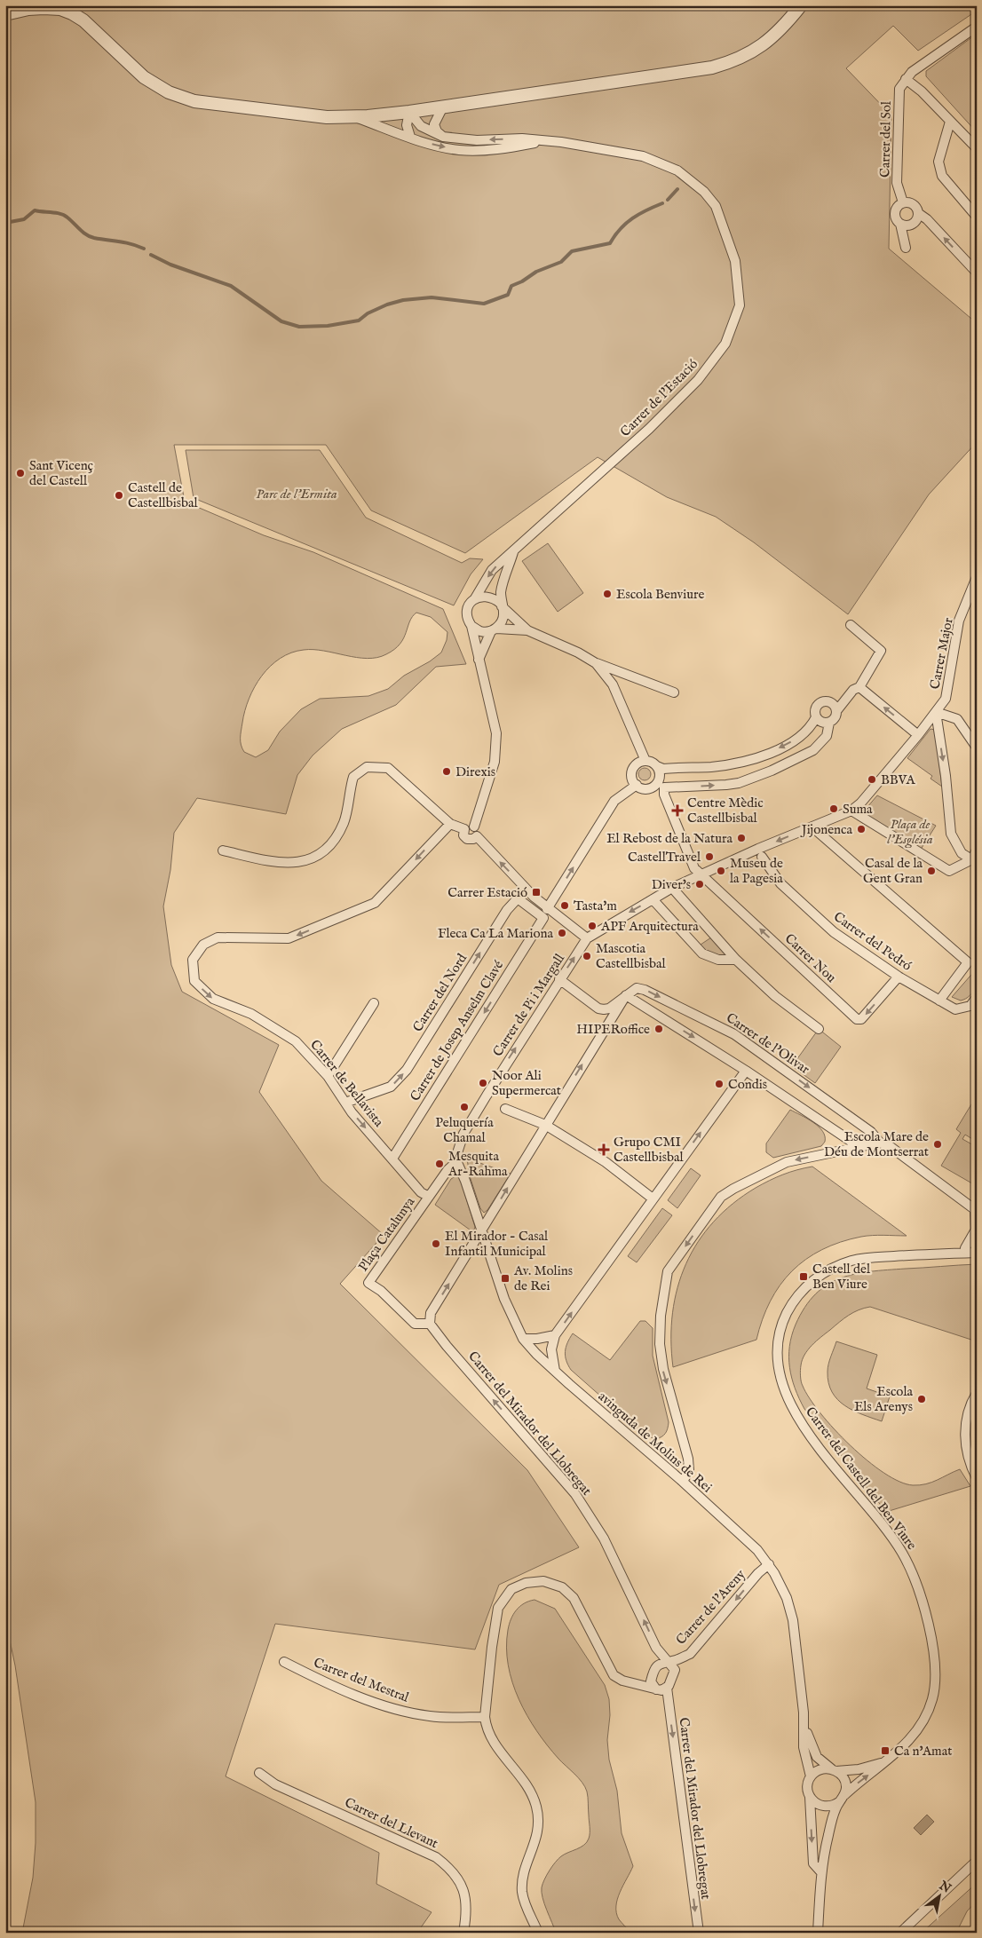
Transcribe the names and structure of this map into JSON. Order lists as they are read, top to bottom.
{
  "streets": {
    "street": [
      "Carrer del Sol",
      "Carrer de l'Estació",
      "Carrer Major",
      "Carrer del Pedró",
      "Carrer Nou",
      "Carrer del Nord",
      "Carrer de Pi i Margall",
      "Carrer de Josep Anselm Clavé",
      "Carrer de l'Olivar",
      "Carrer de Bellavista",
      "Plaça Catalunya",
      "Carrer del Mirador del Llobregat",
      "avinguda de Molins de Rei",
      "Carrer del Castell del Ben Viure",
      "Carrer de l'Areny",
      "Carrer del Mestral",
      "Carrer del Llevant"
    ]
  },
  "crossings": [
    ["Carrer del Pedró", "Carrer Nou"],
    ["Carrer del Nord", "Carrer de Josep Anselm Clavé"],
    ["Carrer del Nord", "Carrer de Bellavista"],
    ["Carrer de Pi i Margall", "Carrer de l'Olivar"],
    ["Carrer de Pi i Margall", "Plaça Catalunya"],
    ["Carrer de Pi i Margall", "avinguda de Molins de Rei"],
    ["Carrer de Josep Anselm Clavé", "Carrer de Bellavista"],
    ["Carrer de l'Olivar", "Carrer del Castell del Ben Viure"],
    ["Carrer de Bellavista", "Plaça Catalunya"],
    ["Plaça Catalunya", "Carrer del Mirador del Llobregat"],
    ["Plaça Catalunya", "avinguda de Molins de Rei"],
    ["Carrer del Mirador del Llobregat", "Carrer de l'Areny"],
    ["avinguda de Molins de Rei", "Carrer del Castell del Ben Viure"],
    ["avinguda de Molins de Rei", "Carrer de l'Areny"]
  ],
  "one_way": ["Carrer del Nord", "Carrer de l'Areny"],
  "parks": ["Parc de l'Ermita", "Plaça de l'Església"],
  "places": {
    "other": [
      "Sant Vicenç del Castell",
      "Castell de Castellbisbal",
      "Escola Benviure",
      "Direxis",
      "BBVA",
      "Suma",
      "Jijonenca",
      "El Rebost de la Natura",
      "CastellTravel",
      "Museu de la Pagesia",
      "Casal de la Gent Gran",
      "Diver's",
      "Tasta'm",
      "APF Arquitectura",
      "Fleca Ca La Mariona",
      "Mascotia Castellbisbal",
      "HIPERoffice",
      "Noor Ali Supermercat",
      "Condis",
      "Peluquería Chamal",
      "Escola Mare de Déu de Montserrat",
      "Mesquita Ar-Rahma",
      "El Mirador - Casal Infantil Municipal",
      "Escola Els Arenys"
    ],
    "health": ["Centre Mèdic Castellbisbal", "Grupo CMI Castellbisbal"],
    "transit": [
      "Carrer Estació",
      "Castell del Ben Viure",
      "Av. Molins de Rei",
      "Ca n'Amat"
    ]
  },
  "north": "top right"
}
